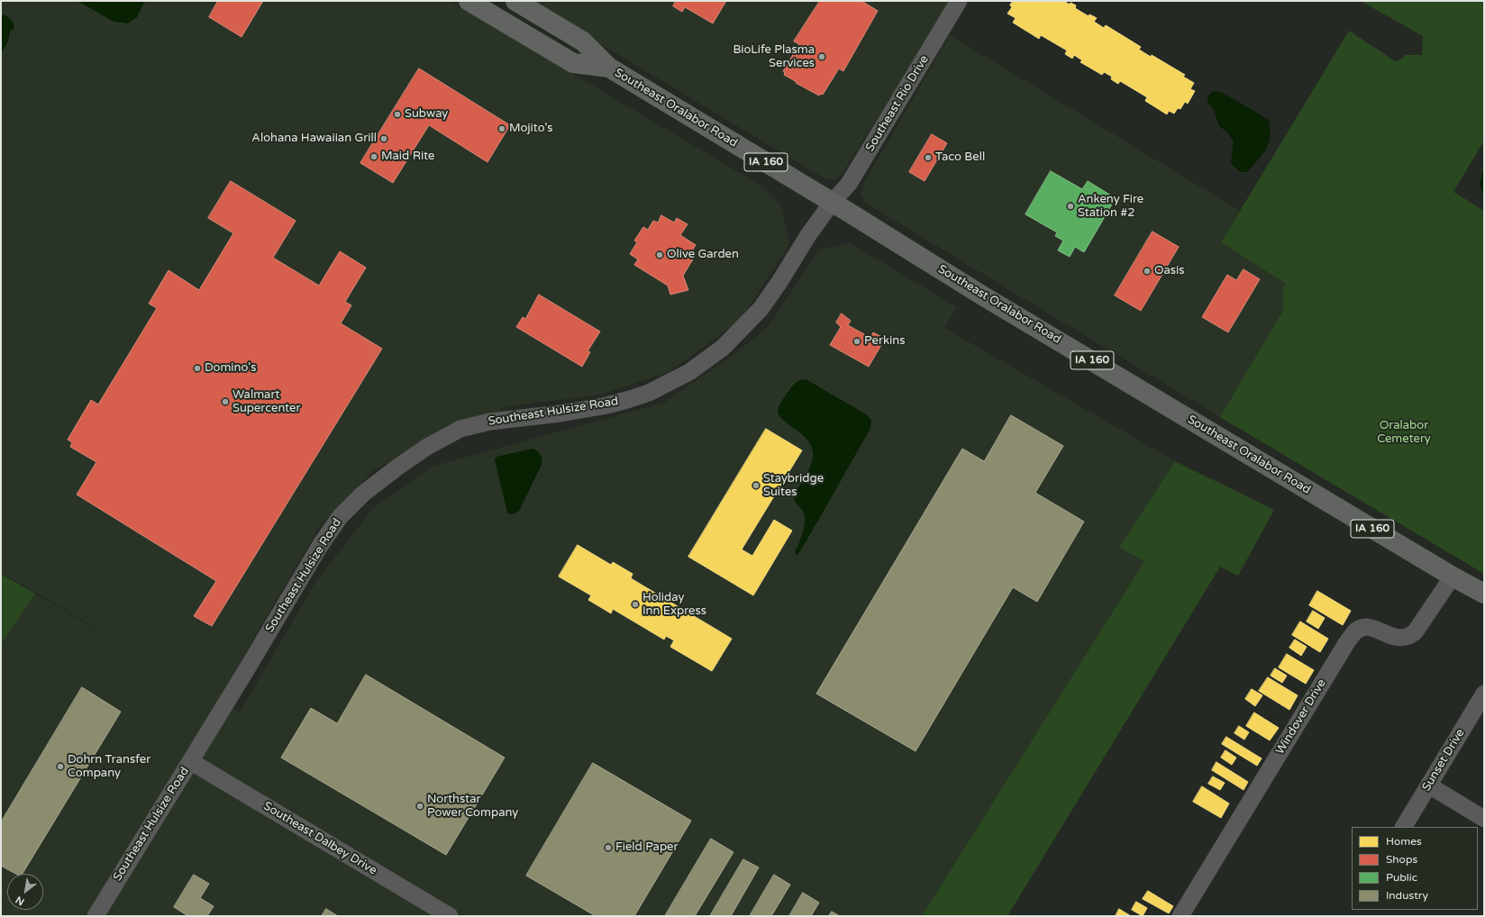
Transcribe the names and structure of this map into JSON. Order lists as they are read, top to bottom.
{
  "streets": {
    "main road": ["Southeast Oralabor Road", "IA 160"],
    "street": [
      "Southeast Rio Drive",
      "Southeast Hulsize Road",
      "Windover Drive",
      "Sunset Drive",
      "Southeast Dalbey Drive"
    ]
  },
  "crossings": [
    ["Southeast Rio Drive", "Southeast Oralabor Road"],
    ["Southeast Rio Drive", "Southeast Hulsize Road"],
    ["Southeast Oralabor Road", "Southeast Hulsize Road"],
    ["Southeast Oralabor Road", "Windover Drive"],
    ["Southeast Hulsize Road", "Southeast Dalbey Drive"]
  ],
  "parks": ["Oralabor Cemetery"],
  "places": [
    "BioLife Plasma Services",
    "Subway",
    "Mojito's",
    "Alohana Hawaiian Grill",
    "Maid Rite",
    "Taco Bell",
    "Ankeny Fire Station #2",
    "Olive Garden",
    "Oasis",
    "Perkins",
    "Domino's",
    "Walmart Supercenter",
    "Staybridge Suites",
    "Holiday Inn Express",
    "Dohrn Transfer Company",
    "Northstar Power Company",
    "Field Paper"
  ],
  "legend": [
    "Homes",
    "Shops",
    "Public",
    "Industry"
  ],
  "north": "bottom left"
}
